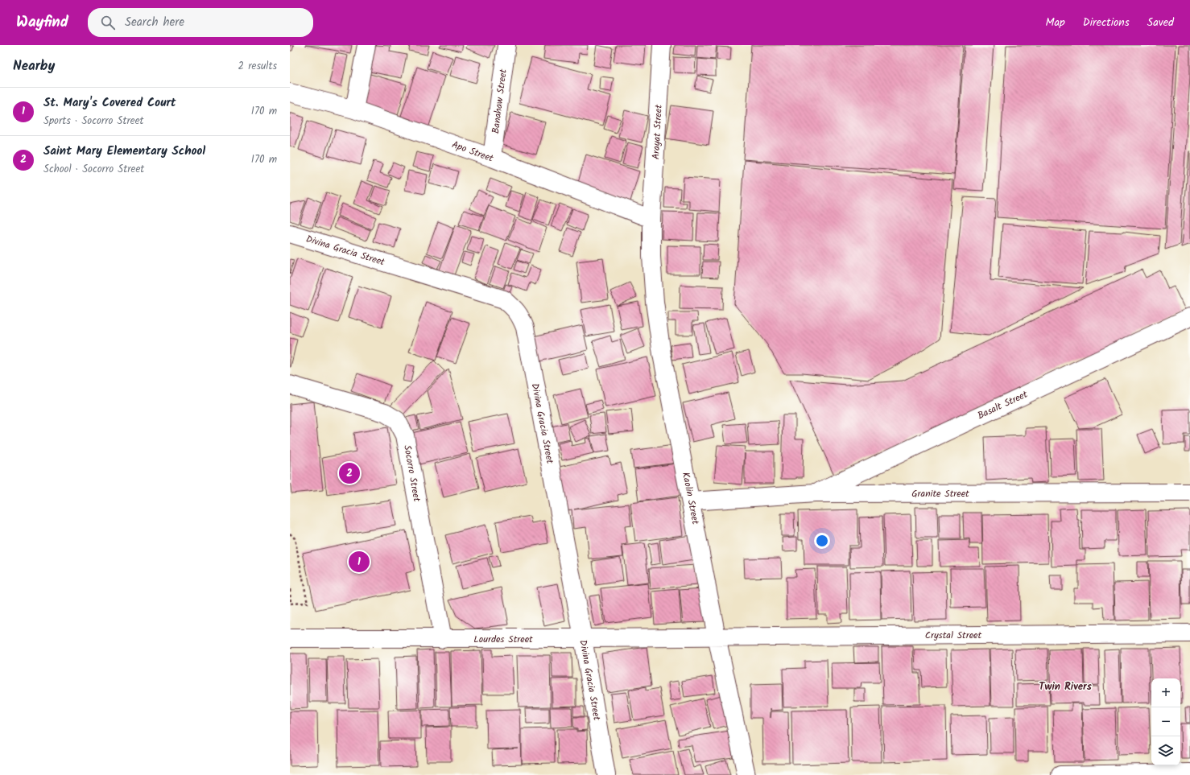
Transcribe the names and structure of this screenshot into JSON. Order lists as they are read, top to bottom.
{
  "streets": {
    "street": [
      "Banahaw Street",
      "Arayat Street",
      "Apo Street",
      "Divina Gracia Street",
      "Basalt Street",
      "Socorro Street",
      "Granite Street",
      "Kaolin Street",
      "Crystal Street",
      "Lourdes Street"
    ]
  },
  "crossings": [
    ["Banahaw Street", "Apo Street"],
    ["Arayat Street", "Apo Street"],
    ["Arayat Street", "Kaolin Street"],
    ["Apo Street", "Kaolin Street"],
    ["Divina Gracia Street", "Lourdes Street"],
    ["Basalt Street", "Granite Street"],
    ["Socorro Street", "Lourdes Street"],
    ["Granite Street", "Kaolin Street"],
    ["Kaolin Street", "Crystal Street"],
    ["Kaolin Street", "Lourdes Street"],
    ["Crystal Street", "Lourdes Street"]
  ],
  "districts": ["Twin Rivers"],
  "page": {
    "header": "Wayfind",
    "search": "Search here",
    "nav": ["Map", "Directions", "Saved"],
    "heading": ["Nearby", "2 results"],
    "list": [
      {
        "mark": "1",
        "name": "St. Mary's Covered Court",
        "note": "Sports · Socorro Street",
        "value": "170 m"
      },
      {
        "mark": "2",
        "name": "Saint Mary Elementary School",
        "note": "School · Socorro Street",
        "value": "170 m"
      }
    ],
    "pins": ["2", "1"],
    "map_buttons": ["+", "−"]
  }
}
